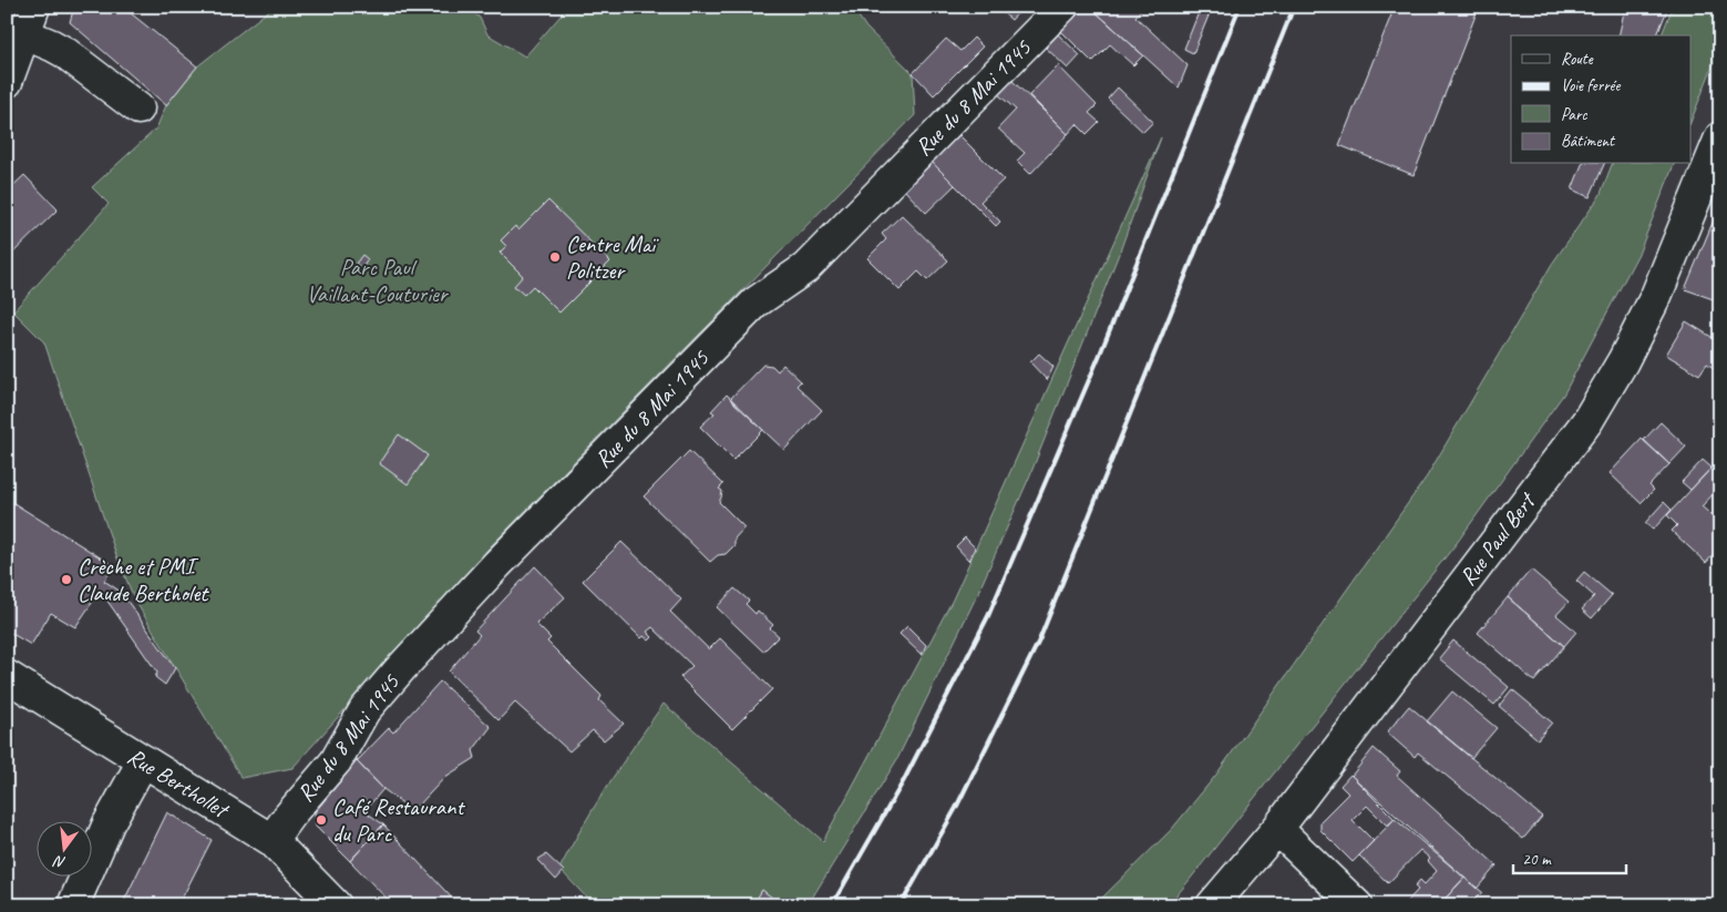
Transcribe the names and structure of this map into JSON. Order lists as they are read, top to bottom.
{
  "streets": {
    "street": ["Rue du 8 Mai 1945", "Rue Paul Bert", "Rue Berthollet"]
  },
  "crossings": [
    ["Rue du 8 Mai 1945", "Rue Berthollet"]
  ],
  "parks": ["Parc Paul Vaillant-Couturier"],
  "places": ["Centre Maï Politzer", "Crèche et PMI Claude Bertholet", "Café Restaurant du Parc"],
  "legend": [
    "Route",
    "Voie ferrée",
    "Parc",
    "Bâtiment"
  ],
  "scale_bar": "20 m",
  "north": "bottom"
}
